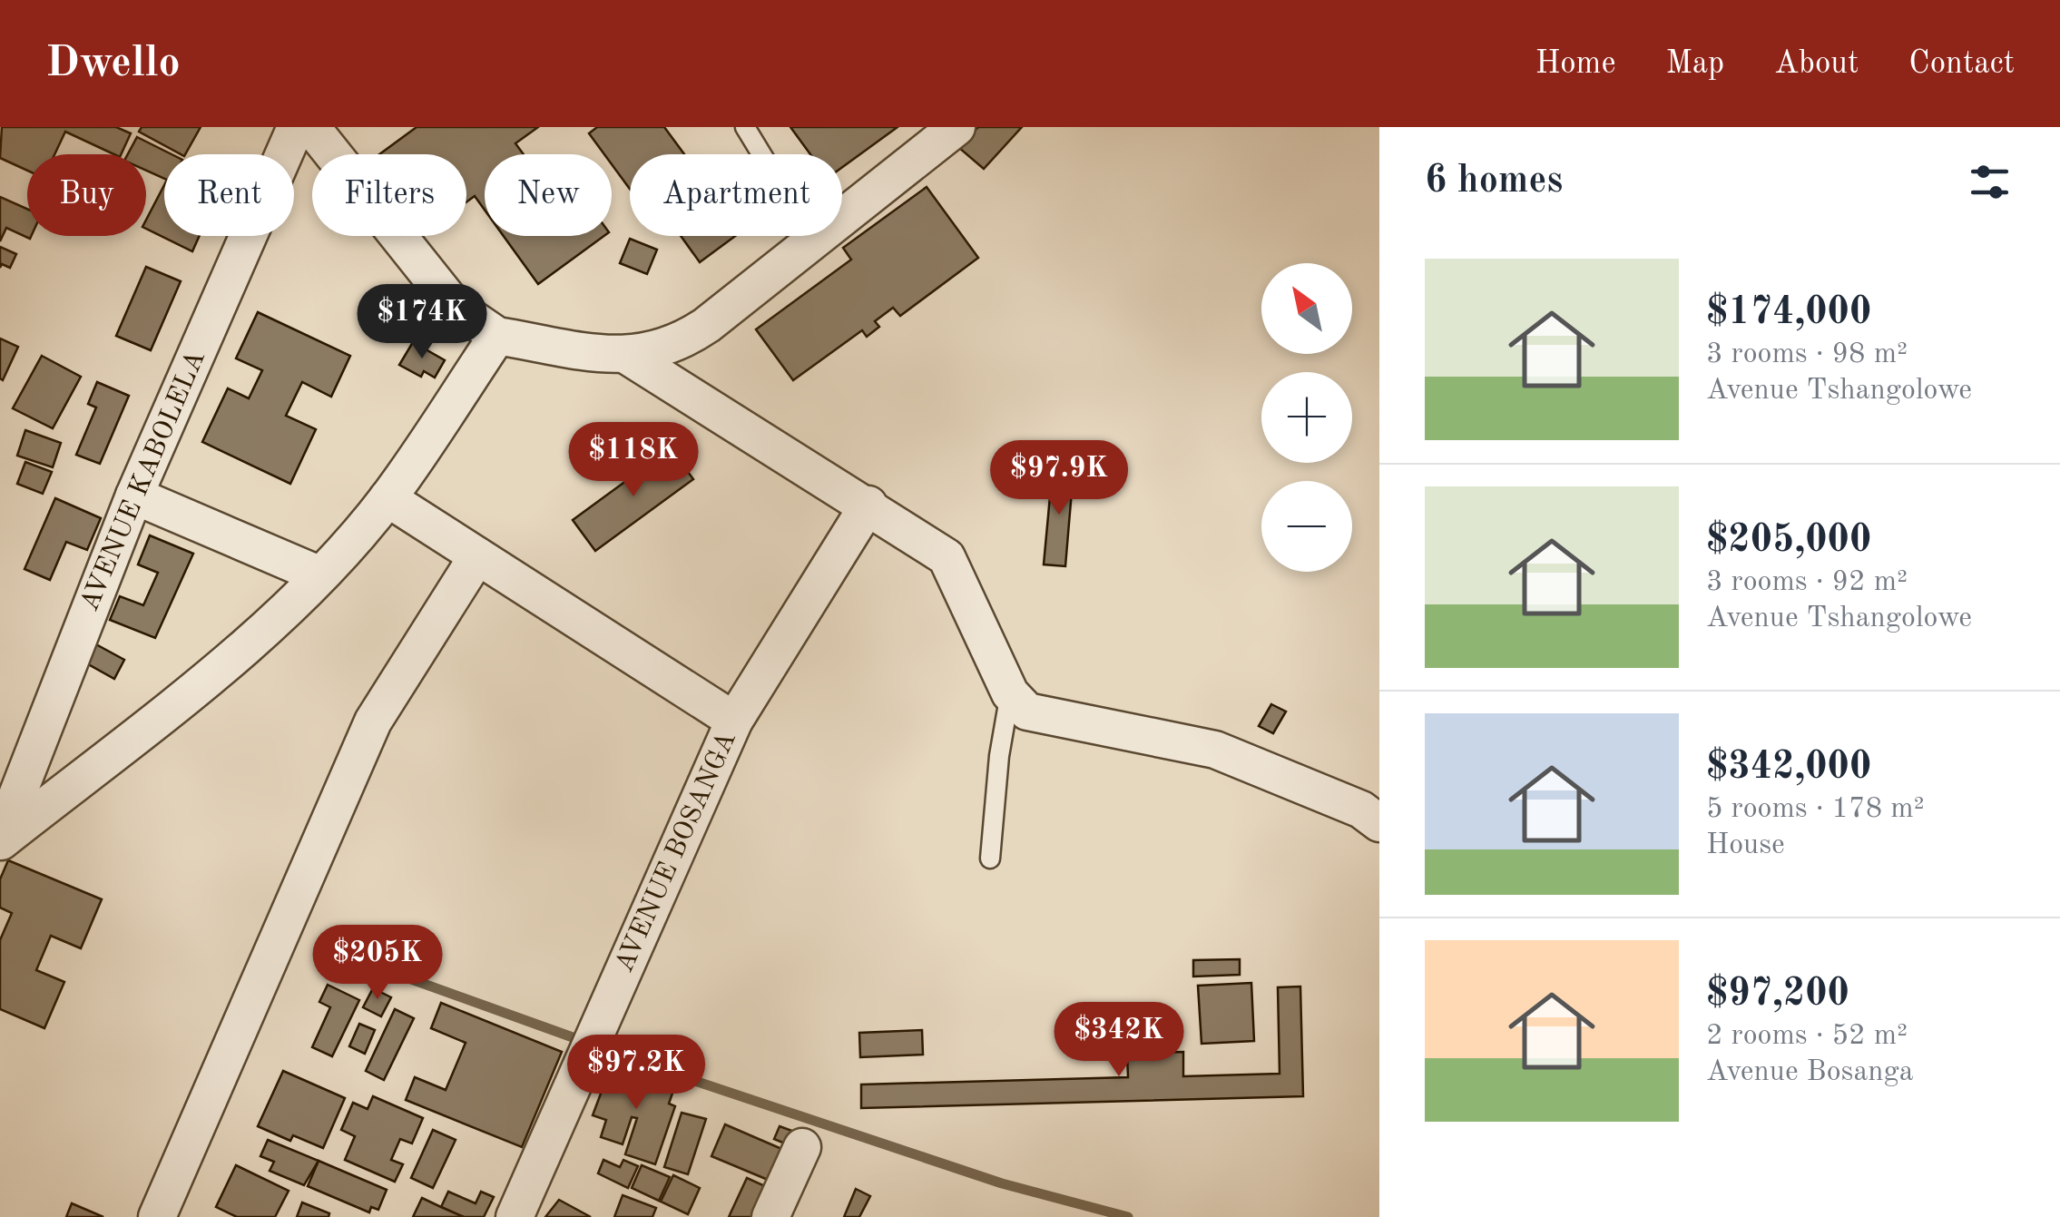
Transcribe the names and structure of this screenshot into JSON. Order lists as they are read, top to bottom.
{
  "streets": {
    "street": ["AVENUE KABOLELA", "AVENUE BOSANGA"]
  },
  "north": "top left",
  "page": {
    "header": "Dwello",
    "nav": [
      "Home",
      "Map",
      "About",
      "Contact"
    ],
    "heading": "6 homes",
    "chip": [
      "Buy",
      "Rent",
      "Filters",
      "New",
      "Apartment"
    ],
    "list": [
      {
        "name": "$174,000",
        "note": "3 rooms · 98 m² · Avenue Tshangolowe"
      },
      {
        "name": "$205,000",
        "note": "3 rooms · 92 m² · Avenue Tshangolowe"
      },
      {
        "name": "$342,000",
        "note": "5 rooms · 178 m² · House"
      },
      {
        "name": "$97,200",
        "note": "2 rooms · 52 m² · Avenue Bosanga"
      }
    ],
    "map_buttons": ["+", "−"],
    "price": [
      "$174K",
      "$118K",
      "$97.9K",
      "$205K",
      "$342K",
      "$97.2K"
    ]
  }
}
